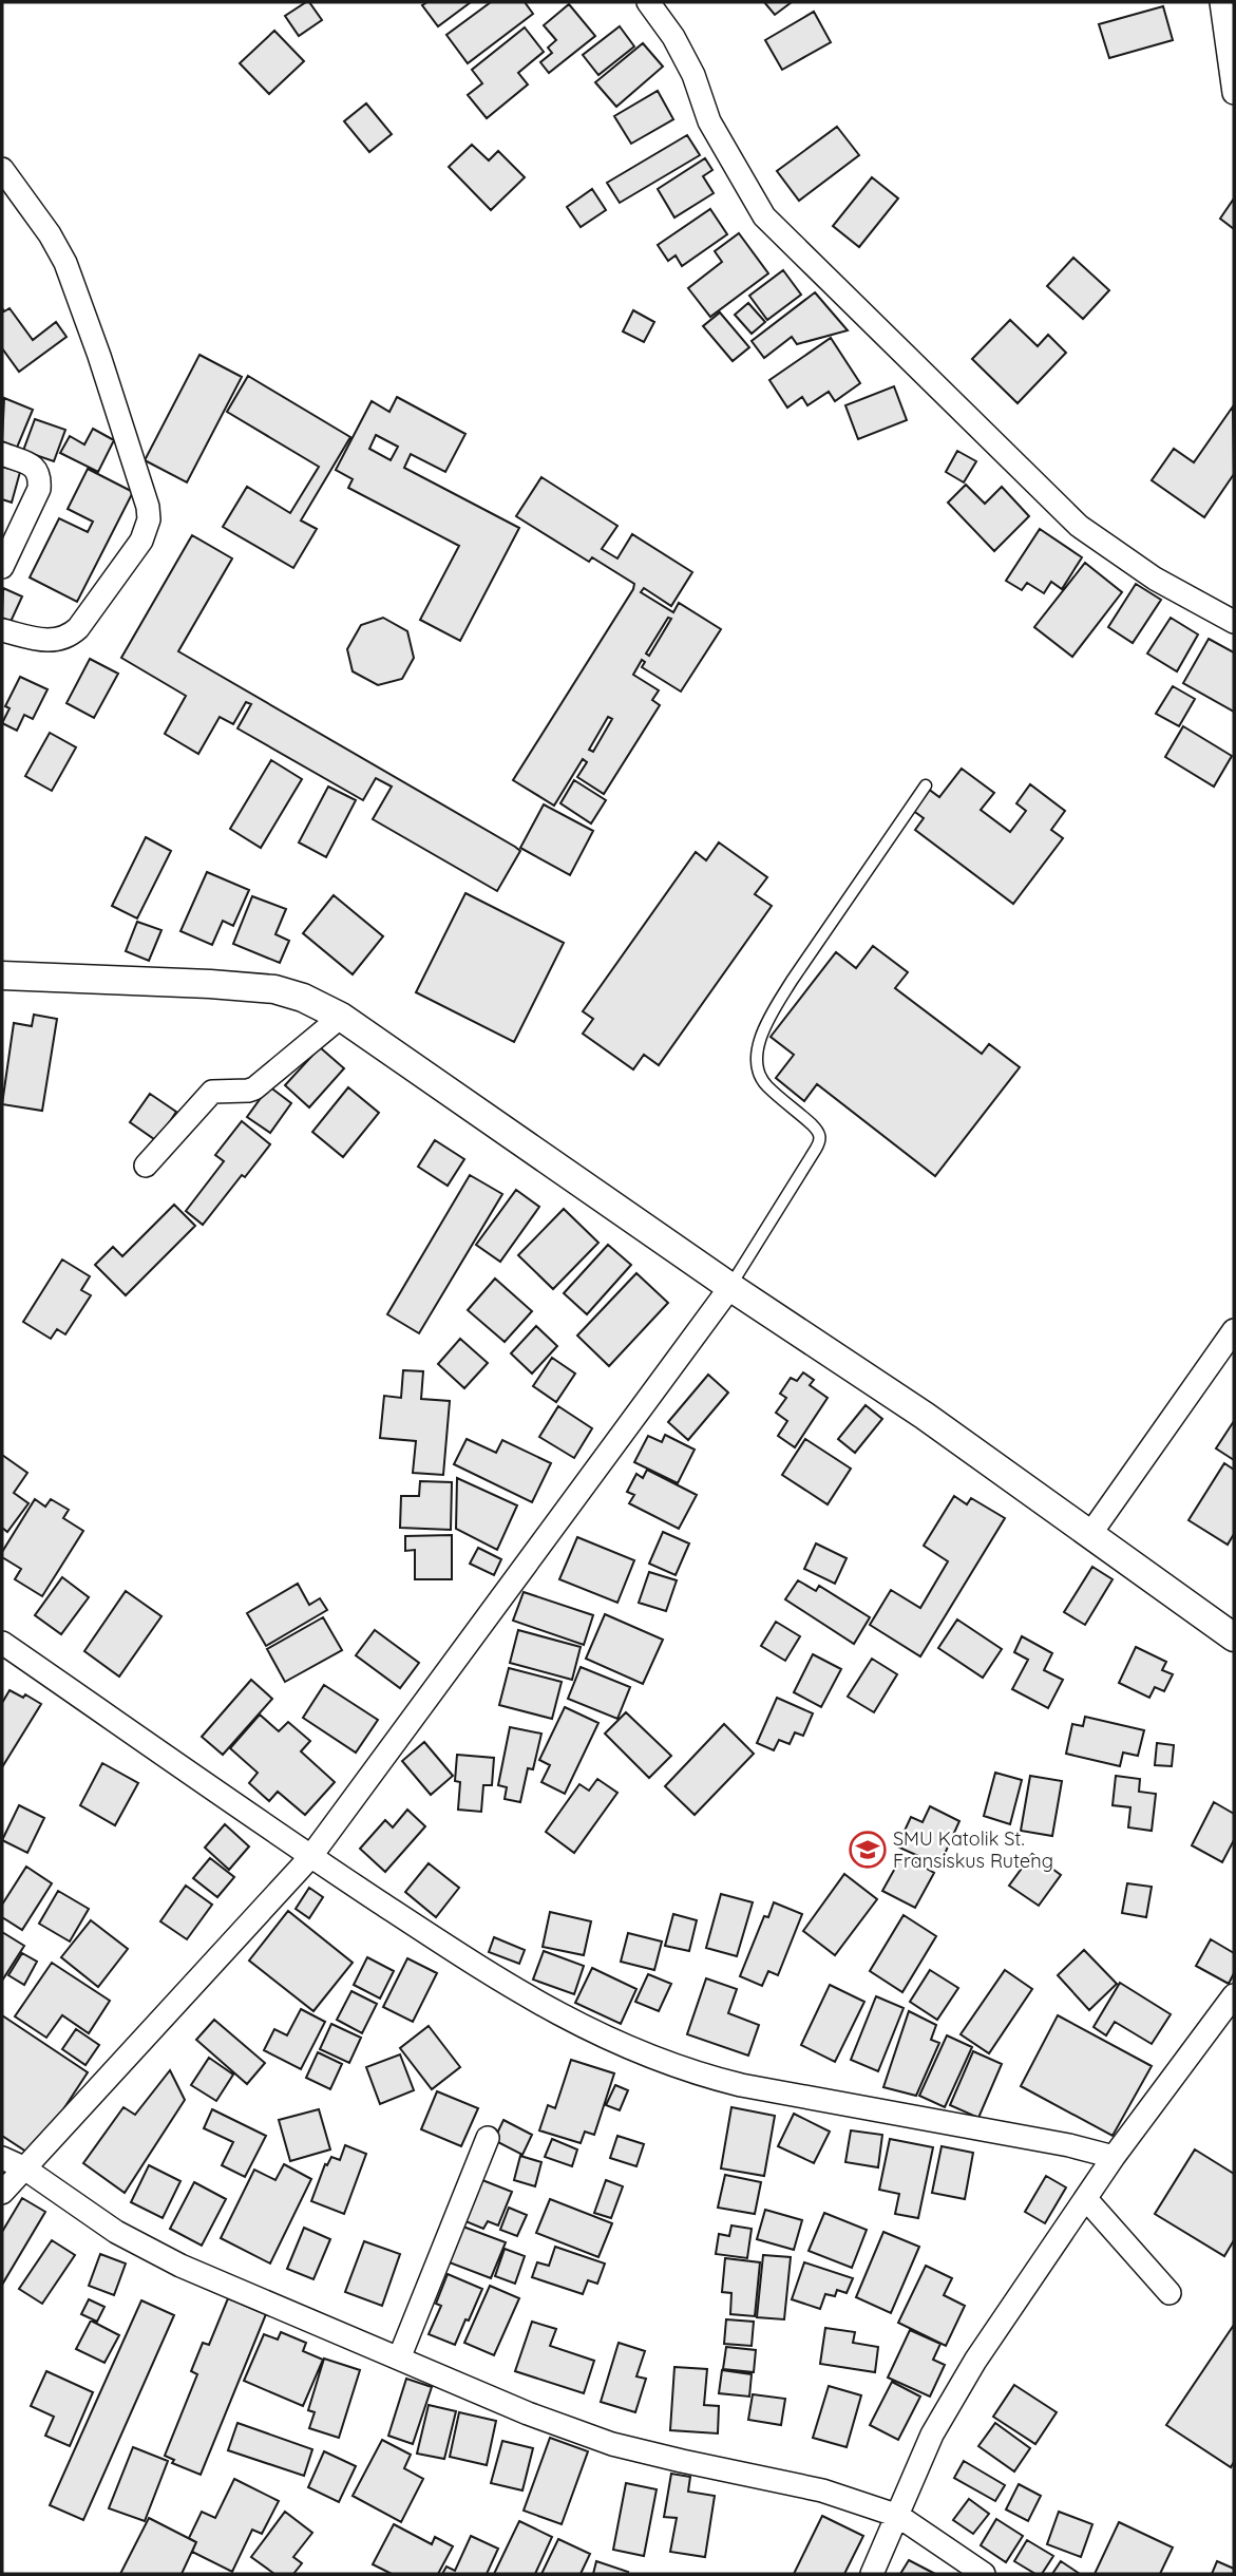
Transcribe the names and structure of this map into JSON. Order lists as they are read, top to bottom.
{
  "places": {
    "school or university": ["SMU Katolik St. Fransiskus Ruteng"]
  }
}
